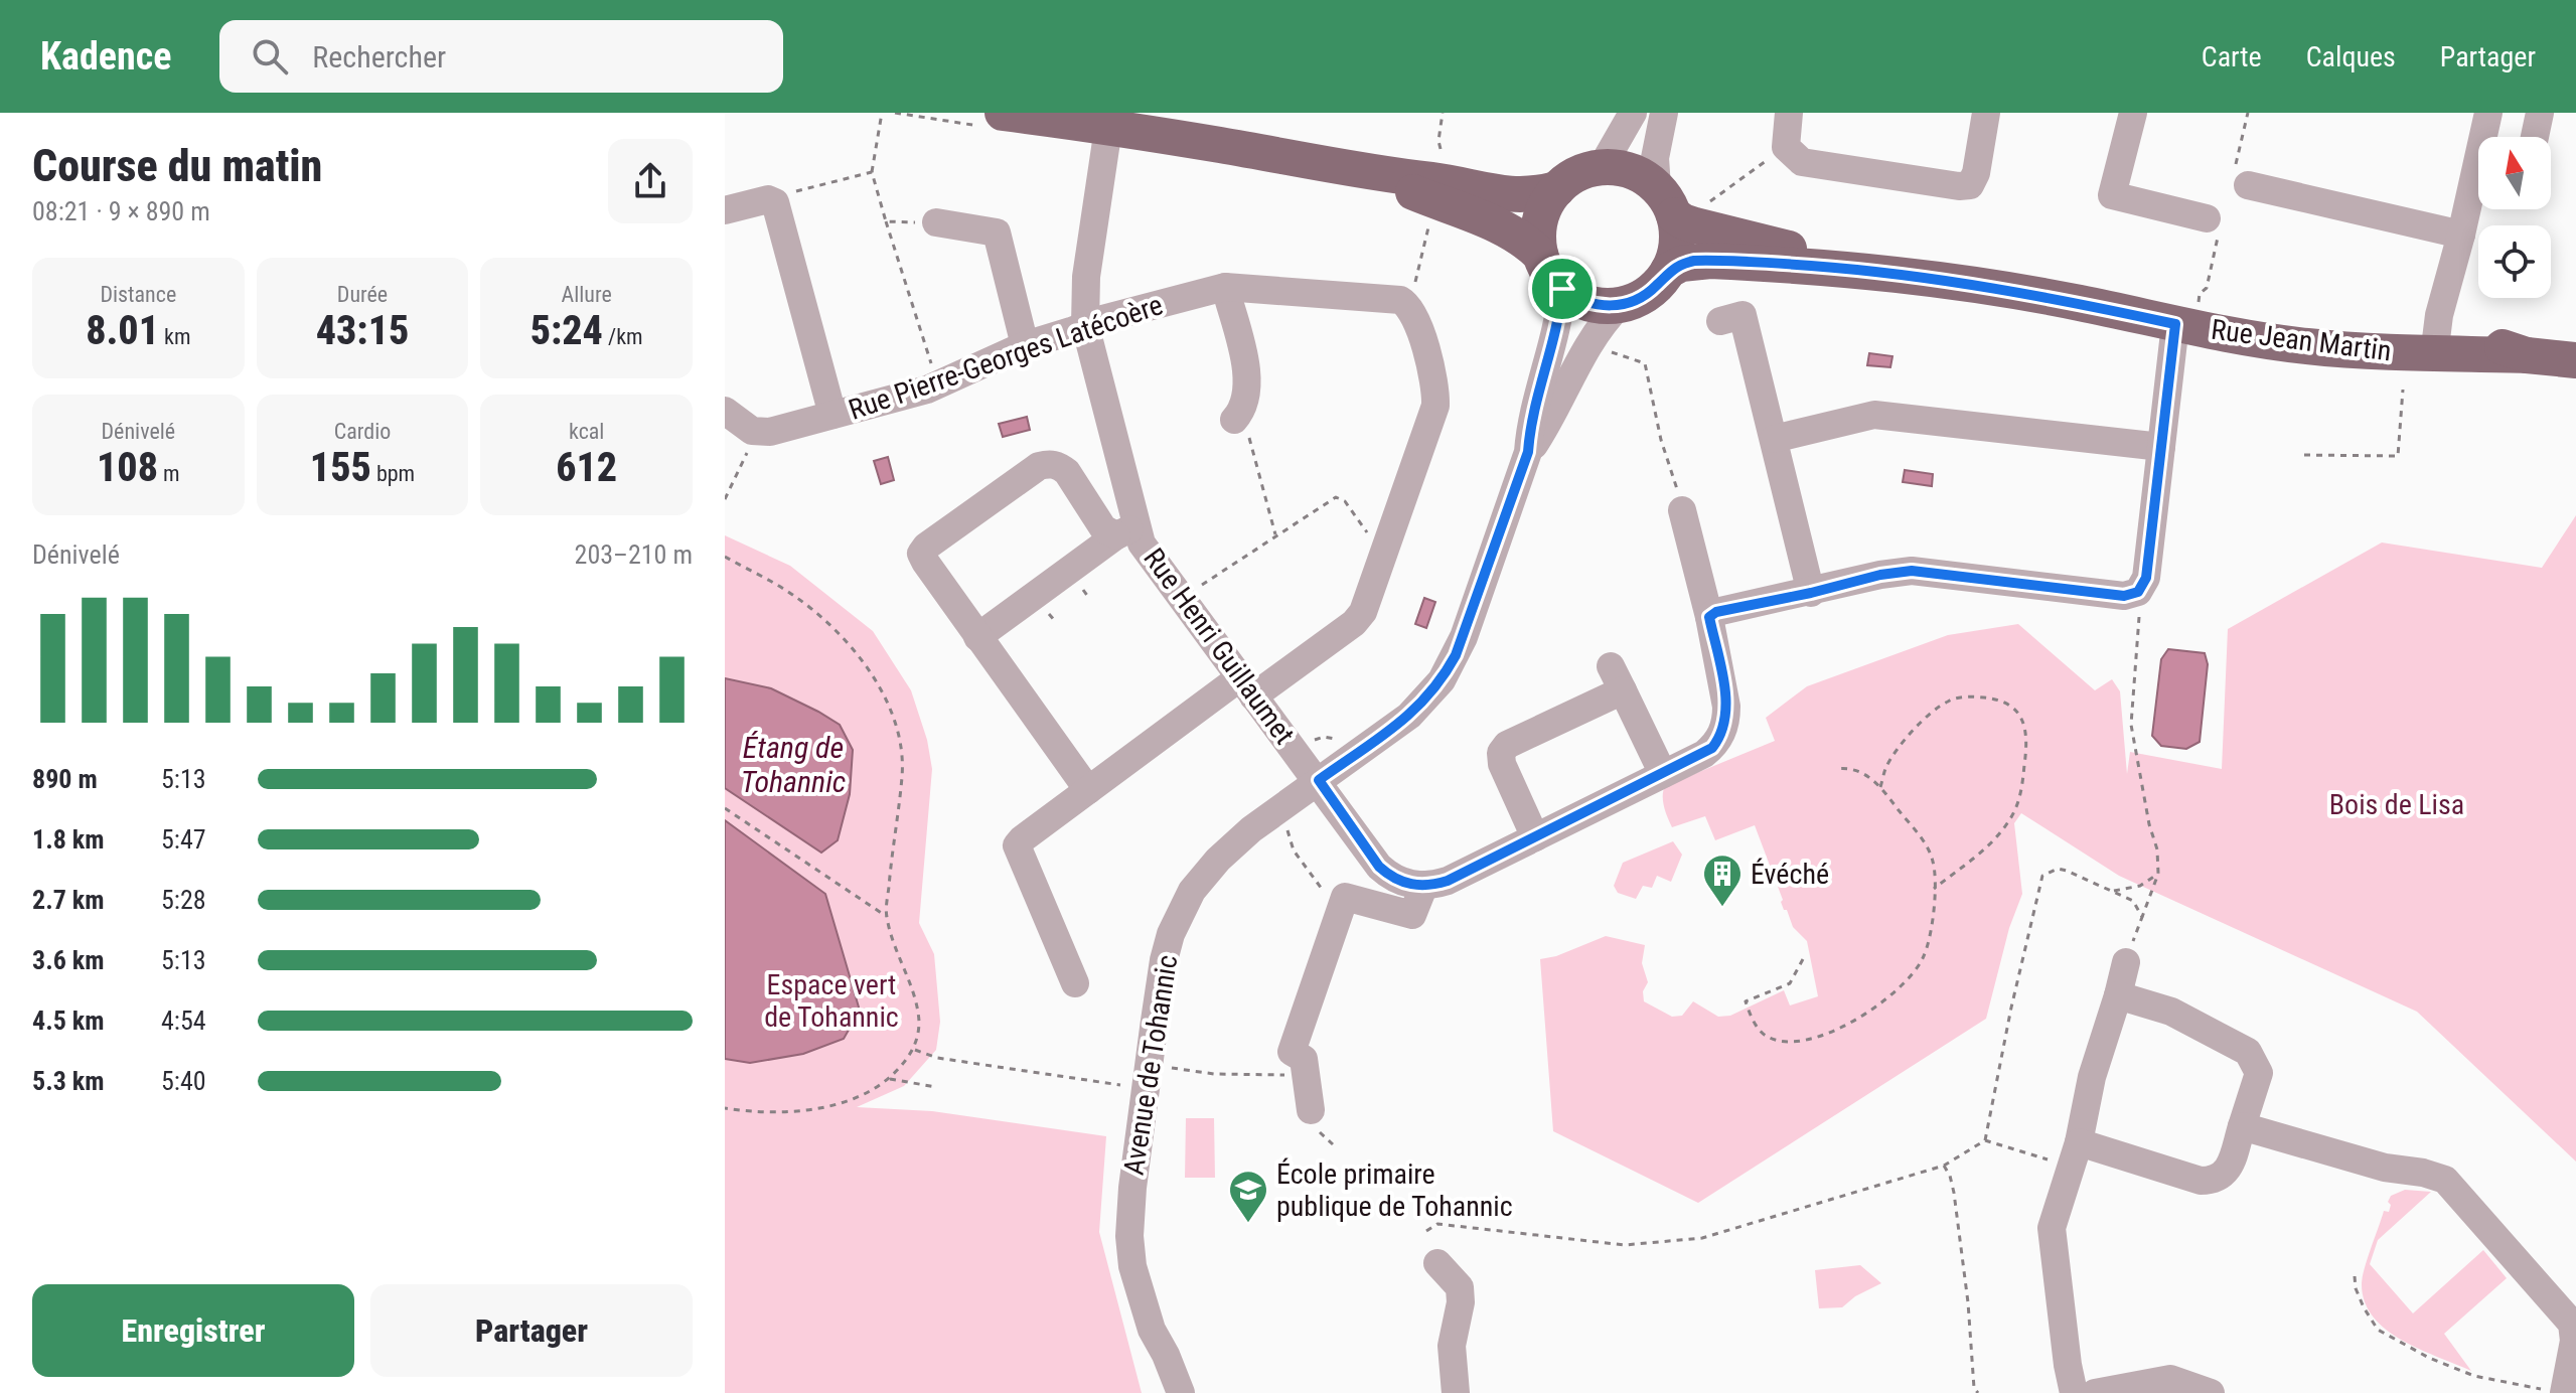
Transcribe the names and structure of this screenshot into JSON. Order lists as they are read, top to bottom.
{
  "streets": {
    "main road": ["Rue Jean Martin"],
    "street": ["Rue Pierre-Georges Latécoère", "Rue Henri Guillaumet", "Avenue de Tohannic"]
  },
  "crossings": [
    ["Rue Jean Martin", "Avenue de Tohannic"],
    ["Rue Pierre-Georges Latécoère", "Rue Henri Guillaumet"],
    ["Rue Henri Guillaumet", "Avenue de Tohannic"]
  ],
  "water": ["Étang de Tohannic"],
  "parks": ["Bois de Lisa", "Espace vert de Tohannic"],
  "places": {
    "building": ["Évéché"],
    "school or university": ["École primaire publique de Tohannic"]
  },
  "north": "top",
  "page": {
    "header": "Kadence",
    "search": "Rechercher",
    "nav": ["Carte", "Calques", "Partager"],
    "heading": ["Course du matin", "08:21 · 9 × 890 m"],
    "stats": [
      ["Distance", "8.01 km"],
      ["Durée", "43:15"],
      ["Allure", "5:24 /km"],
      ["Dénivelé", "108 m"],
      ["Cardio", "155 bpm"],
      ["kcal", "612"]
    ],
    "chart": ["Dénivelé", "203–210 m"],
    "list": [
      {
        "name": "890 m",
        "note": "5:13"
      },
      {
        "name": "1.8 km",
        "note": "5:47"
      },
      {
        "name": "2.7 km",
        "note": "5:28"
      },
      {
        "name": "3.6 km",
        "note": "5:13"
      },
      {
        "name": "4.5 km",
        "note": "4:54"
      },
      {
        "name": "5.3 km",
        "note": "5:40"
      }
    ],
    "buttons": ["Enregistrer", "Partager"]
  }
}
